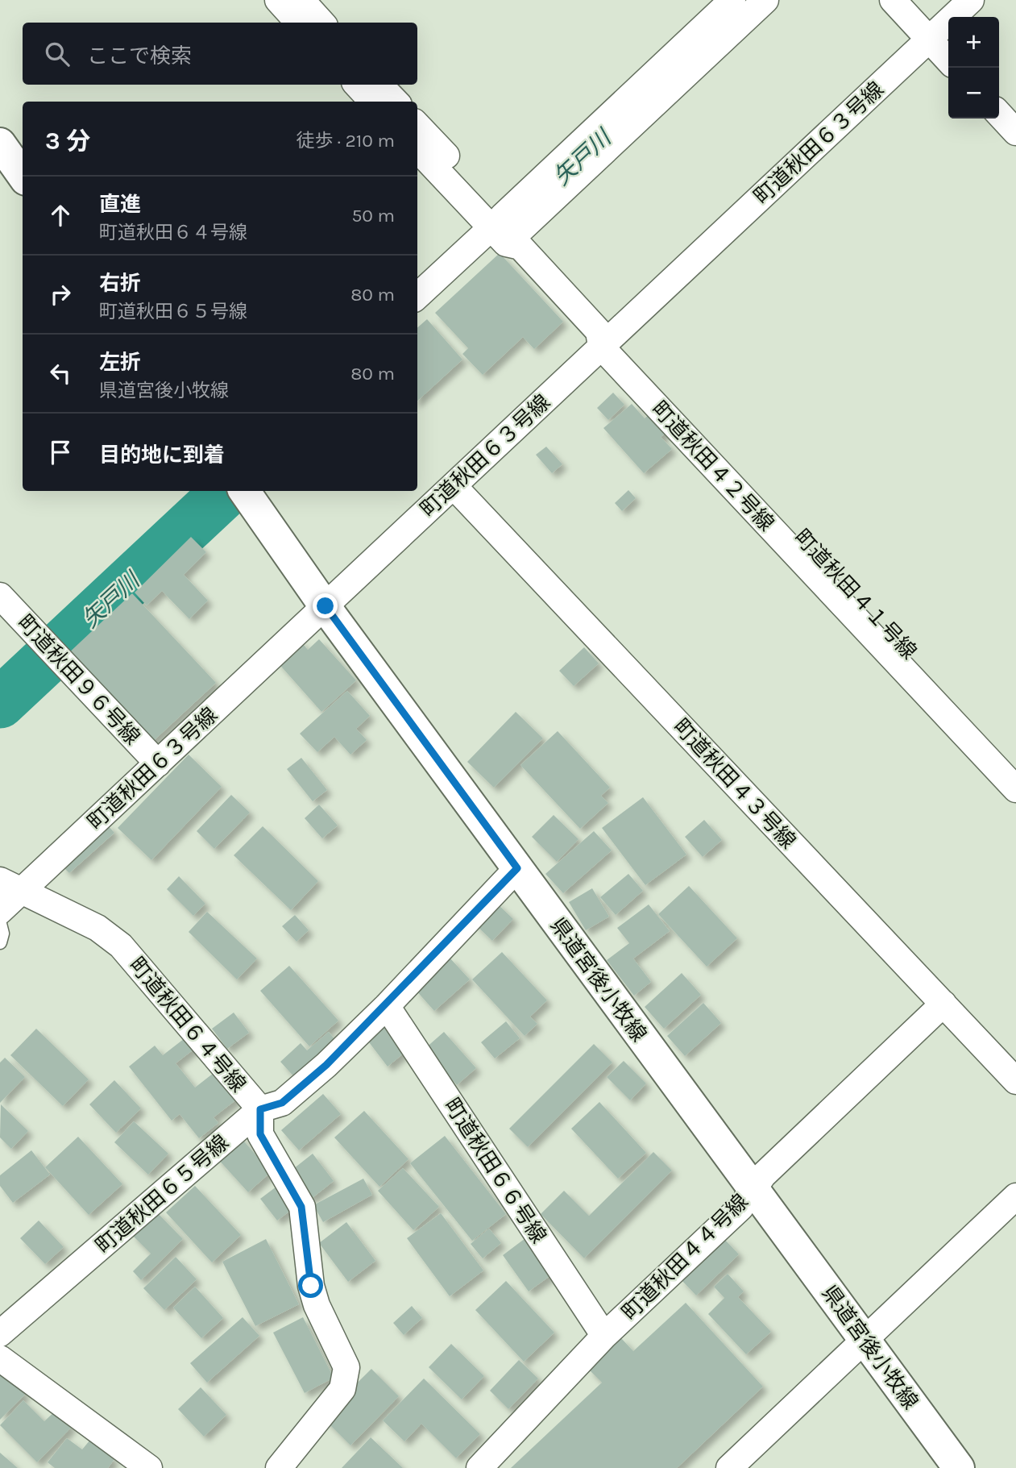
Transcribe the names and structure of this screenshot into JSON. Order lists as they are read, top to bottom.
{
  "streets": {
    "main road": ["県道宮後小牧線"],
    "street": [
      "町道秋田６３号線",
      "町道秋田４２号線",
      "町道秋田４１号線",
      "町道秋田９６号線",
      "町道秋田４３号線",
      "町道秋田６４号線",
      "町道秋田６６号線",
      "町道秋田６５号線",
      "町道秋田４４号線"
    ]
  },
  "crossings": [
    ["町道秋田６３号線", "町道秋田４２号線"],
    ["町道秋田６３号線", "町道秋田４１号線"],
    ["町道秋田６３号線", "町道秋田９６号線"],
    ["町道秋田６３号線", "町道秋田４３号線"],
    ["町道秋田６３号線", "県道宮後小牧線"],
    ["町道秋田６３号線", "町道秋田６４号線"],
    ["町道秋田４２号線", "町道秋田４１号線"],
    ["町道秋田４３号線", "町道秋田４４号線"],
    ["県道宮後小牧線", "町道秋田６５号線"],
    ["県道宮後小牧線", "町道秋田４４号線"],
    ["町道秋田６４号線", "町道秋田６５号線"],
    ["町道秋田６６号線", "町道秋田６５号線"],
    ["町道秋田６６号線", "町道秋田４４号線"]
  ],
  "water": ["矢戸川"],
  "page": {
    "map_buttons": ["+", "−"],
    "search": "ここで検索",
    "heading": ["3 分", "徒歩 · 210 m"],
    "list": [
      ["直進", "町道秋田６４号線", "50 m"],
      ["右折", "町道秋田６５号線", "80 m"],
      ["左折", "県道宮後小牧線", "80 m"],
      "目的地に到着"
    ]
  }
}
